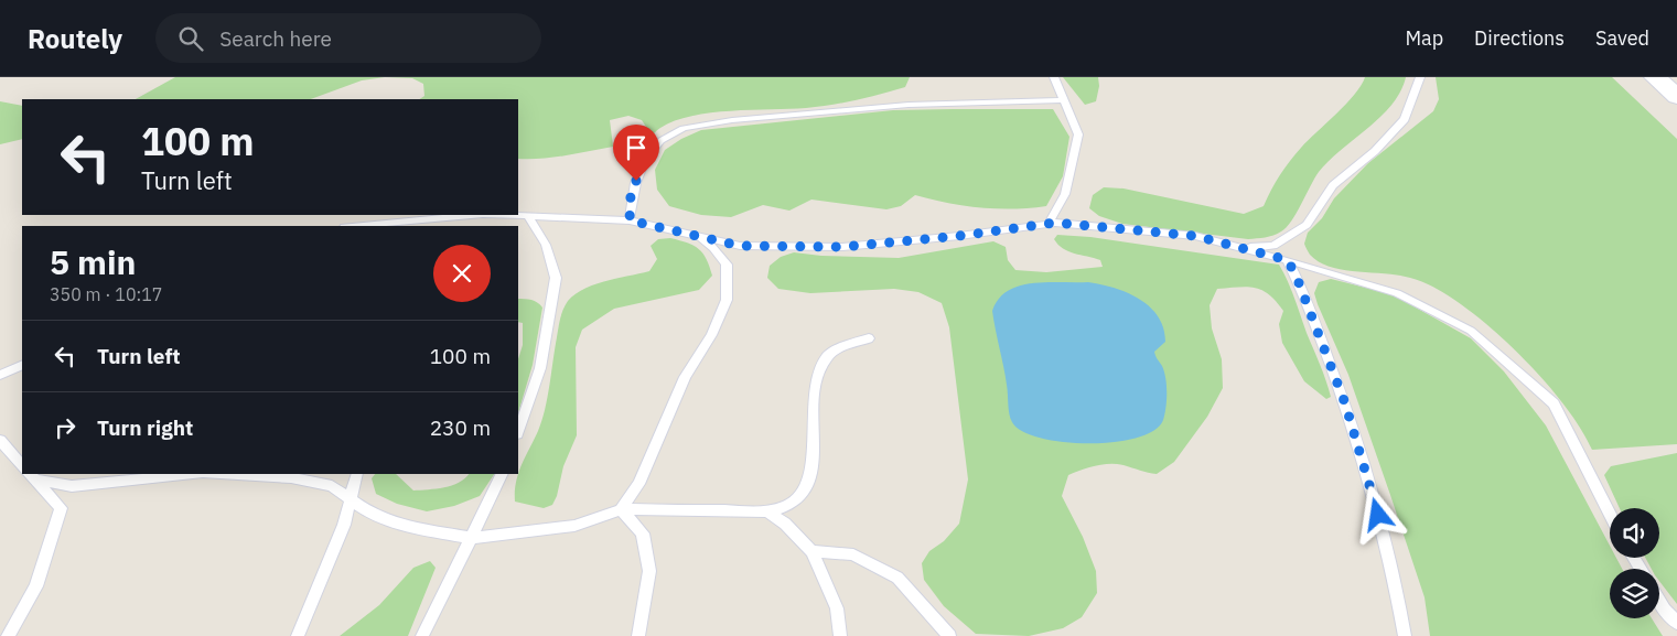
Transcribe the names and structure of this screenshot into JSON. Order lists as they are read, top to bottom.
{
  "page": {
    "header": "Routely",
    "search": "Search here",
    "nav": ["Map", "Directions", "Saved"],
    "turn": ["100 m", "Turn left"],
    "heading": ["5 min", "350 m · 10:17"],
    "list": [
      {
        "name": "Turn left",
        "value": "100 m"
      },
      {
        "name": "Turn right",
        "value": "230 m"
      }
    ]
  }
}
